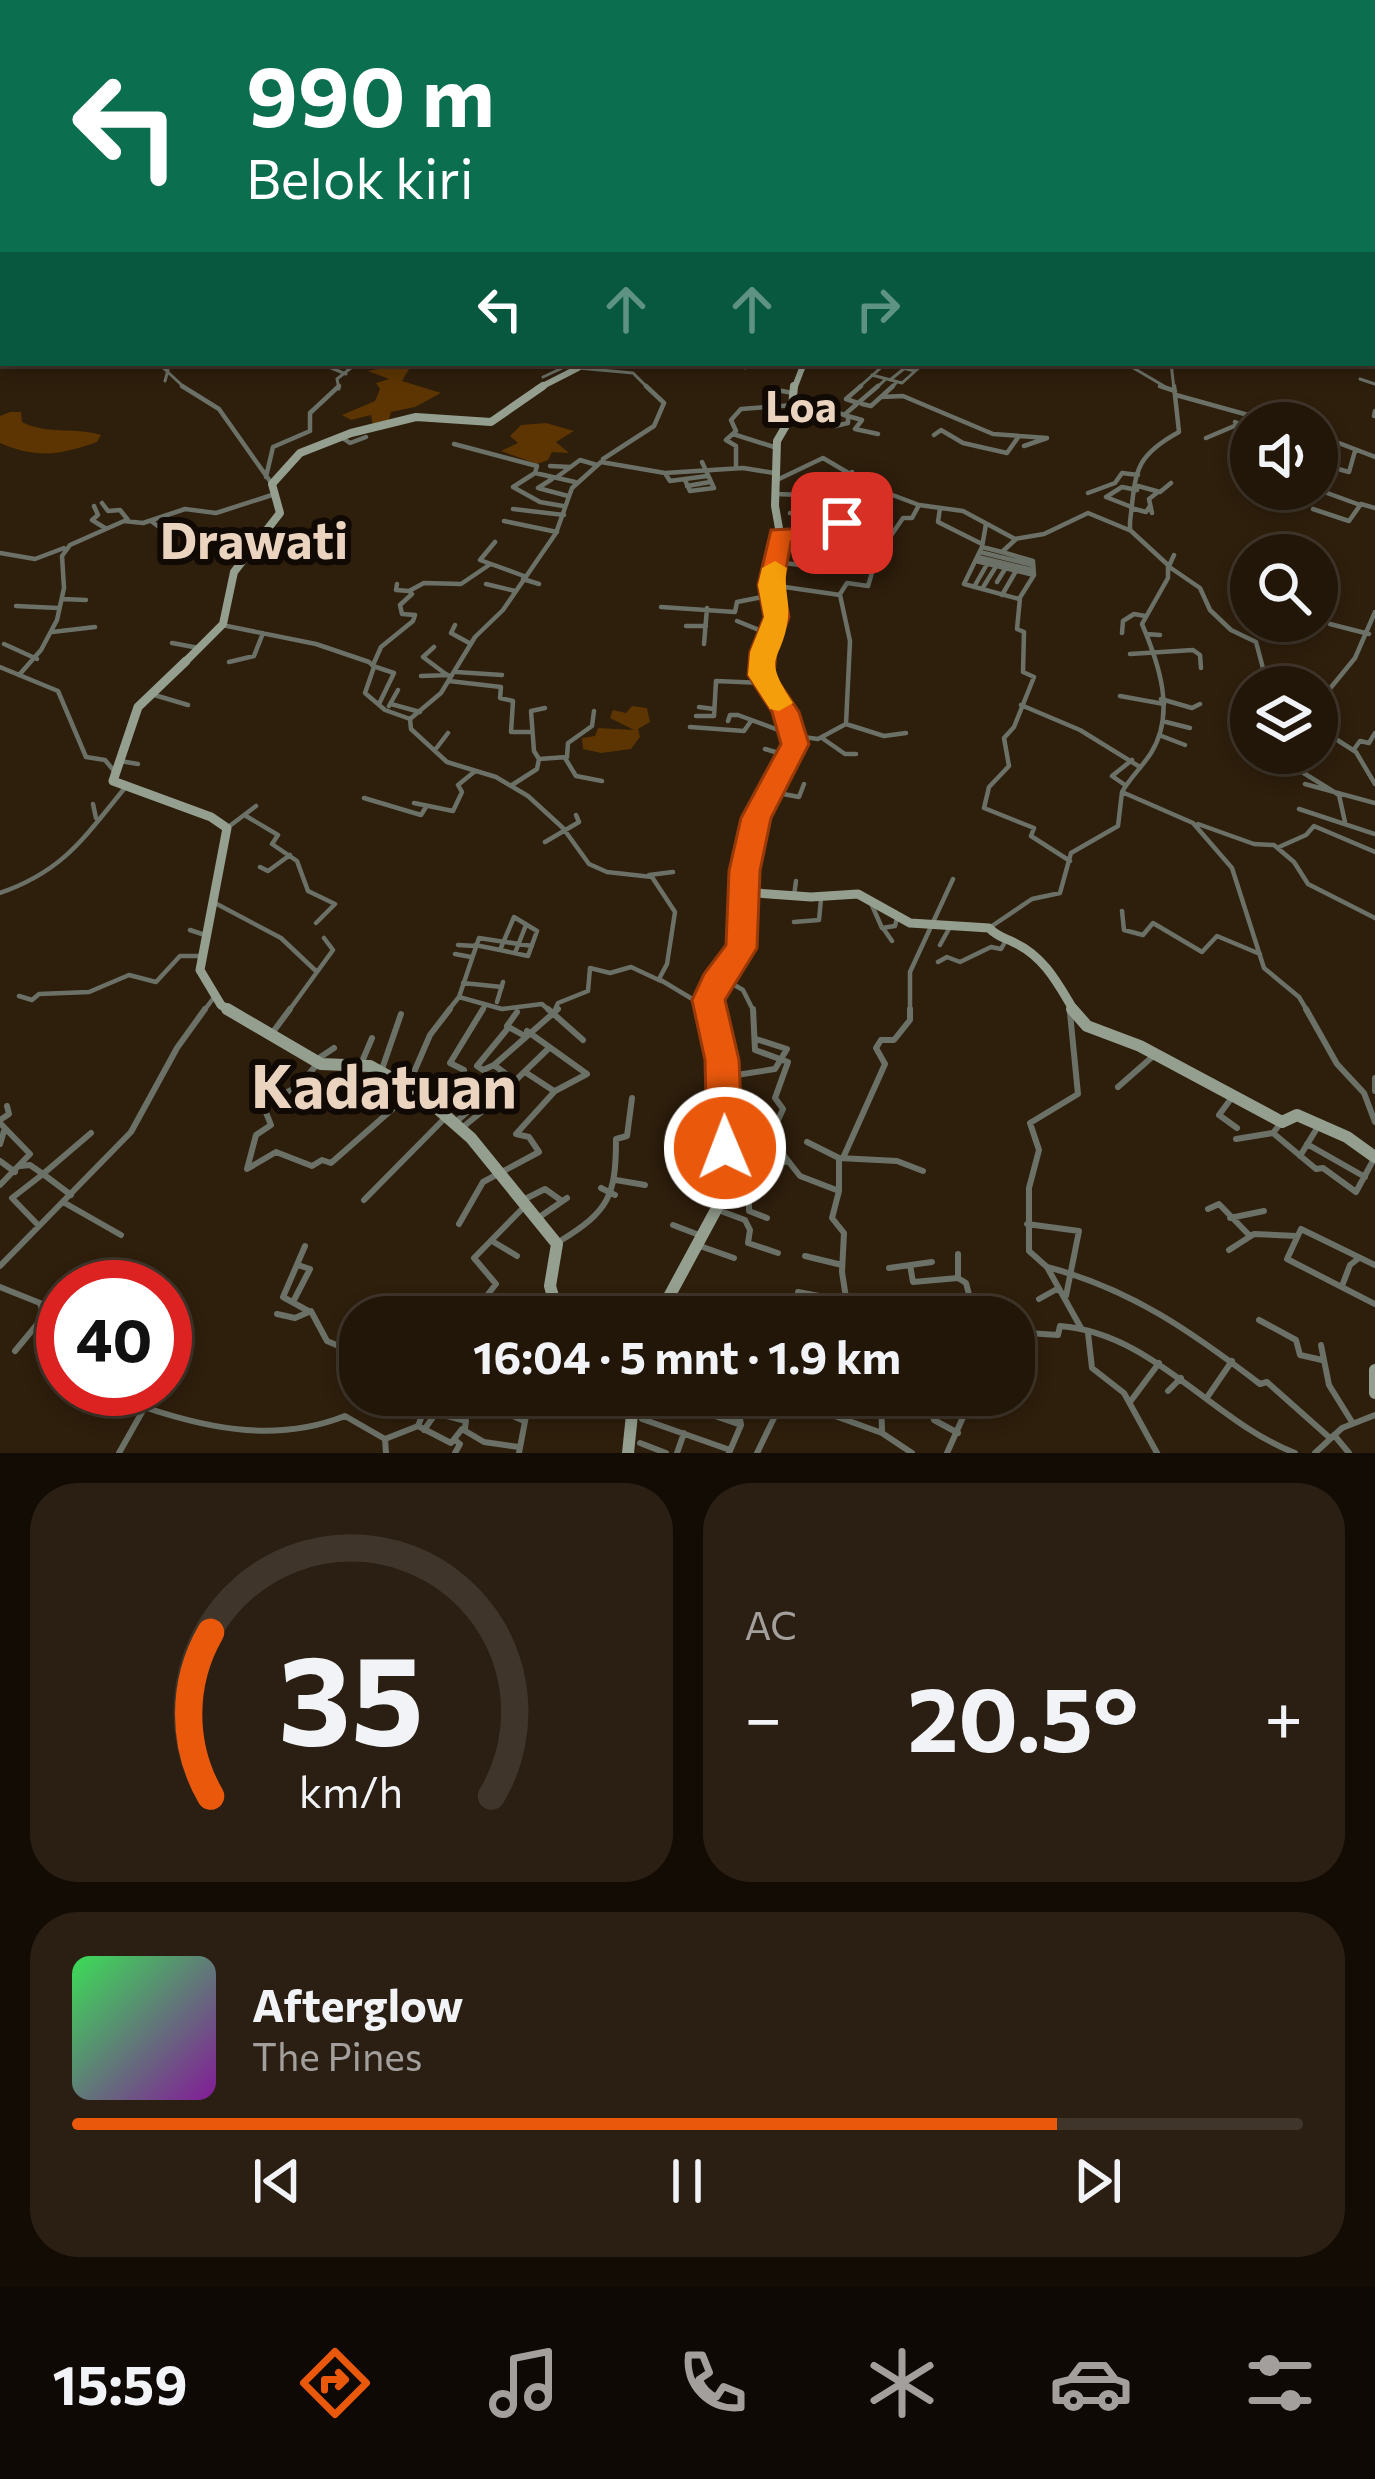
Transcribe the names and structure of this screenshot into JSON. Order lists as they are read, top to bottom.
{
  "districts": ["Loa", "Drawati", "Kadatuan"],
  "page": {
    "turn": ["990 m", "Belok kiri"],
    "limit": "40",
    "trip": "16:04 · 5 mnt · 1.9 km",
    "tile": "AC",
    "heat": ["−", "20.5°", "+"],
    "song": ["Afterglow", "The Pines"],
    "tabs": "15:59",
    "gauge": ["35", "km/h"]
  }
}
